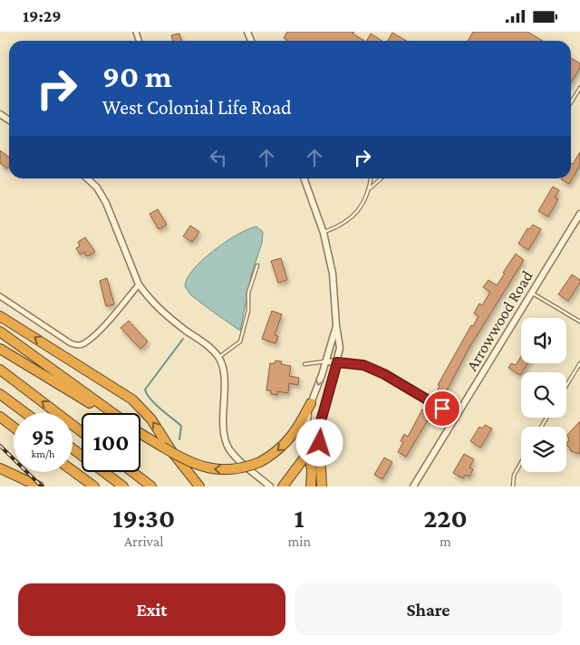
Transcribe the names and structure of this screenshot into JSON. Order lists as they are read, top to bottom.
{
  "streets": {
    "street": ["Arrowwood Road"]
  },
  "page": {
    "status": "19:29",
    "turn": ["90 m", "West Colonial Life Road"],
    "speed": "95 km/h",
    "limit": "100",
    "eta": [
      "19:30",
      "Arrival",
      "1",
      "min",
      "220",
      "m"
    ],
    "buttons": ["Exit", "Share"]
  }
}
